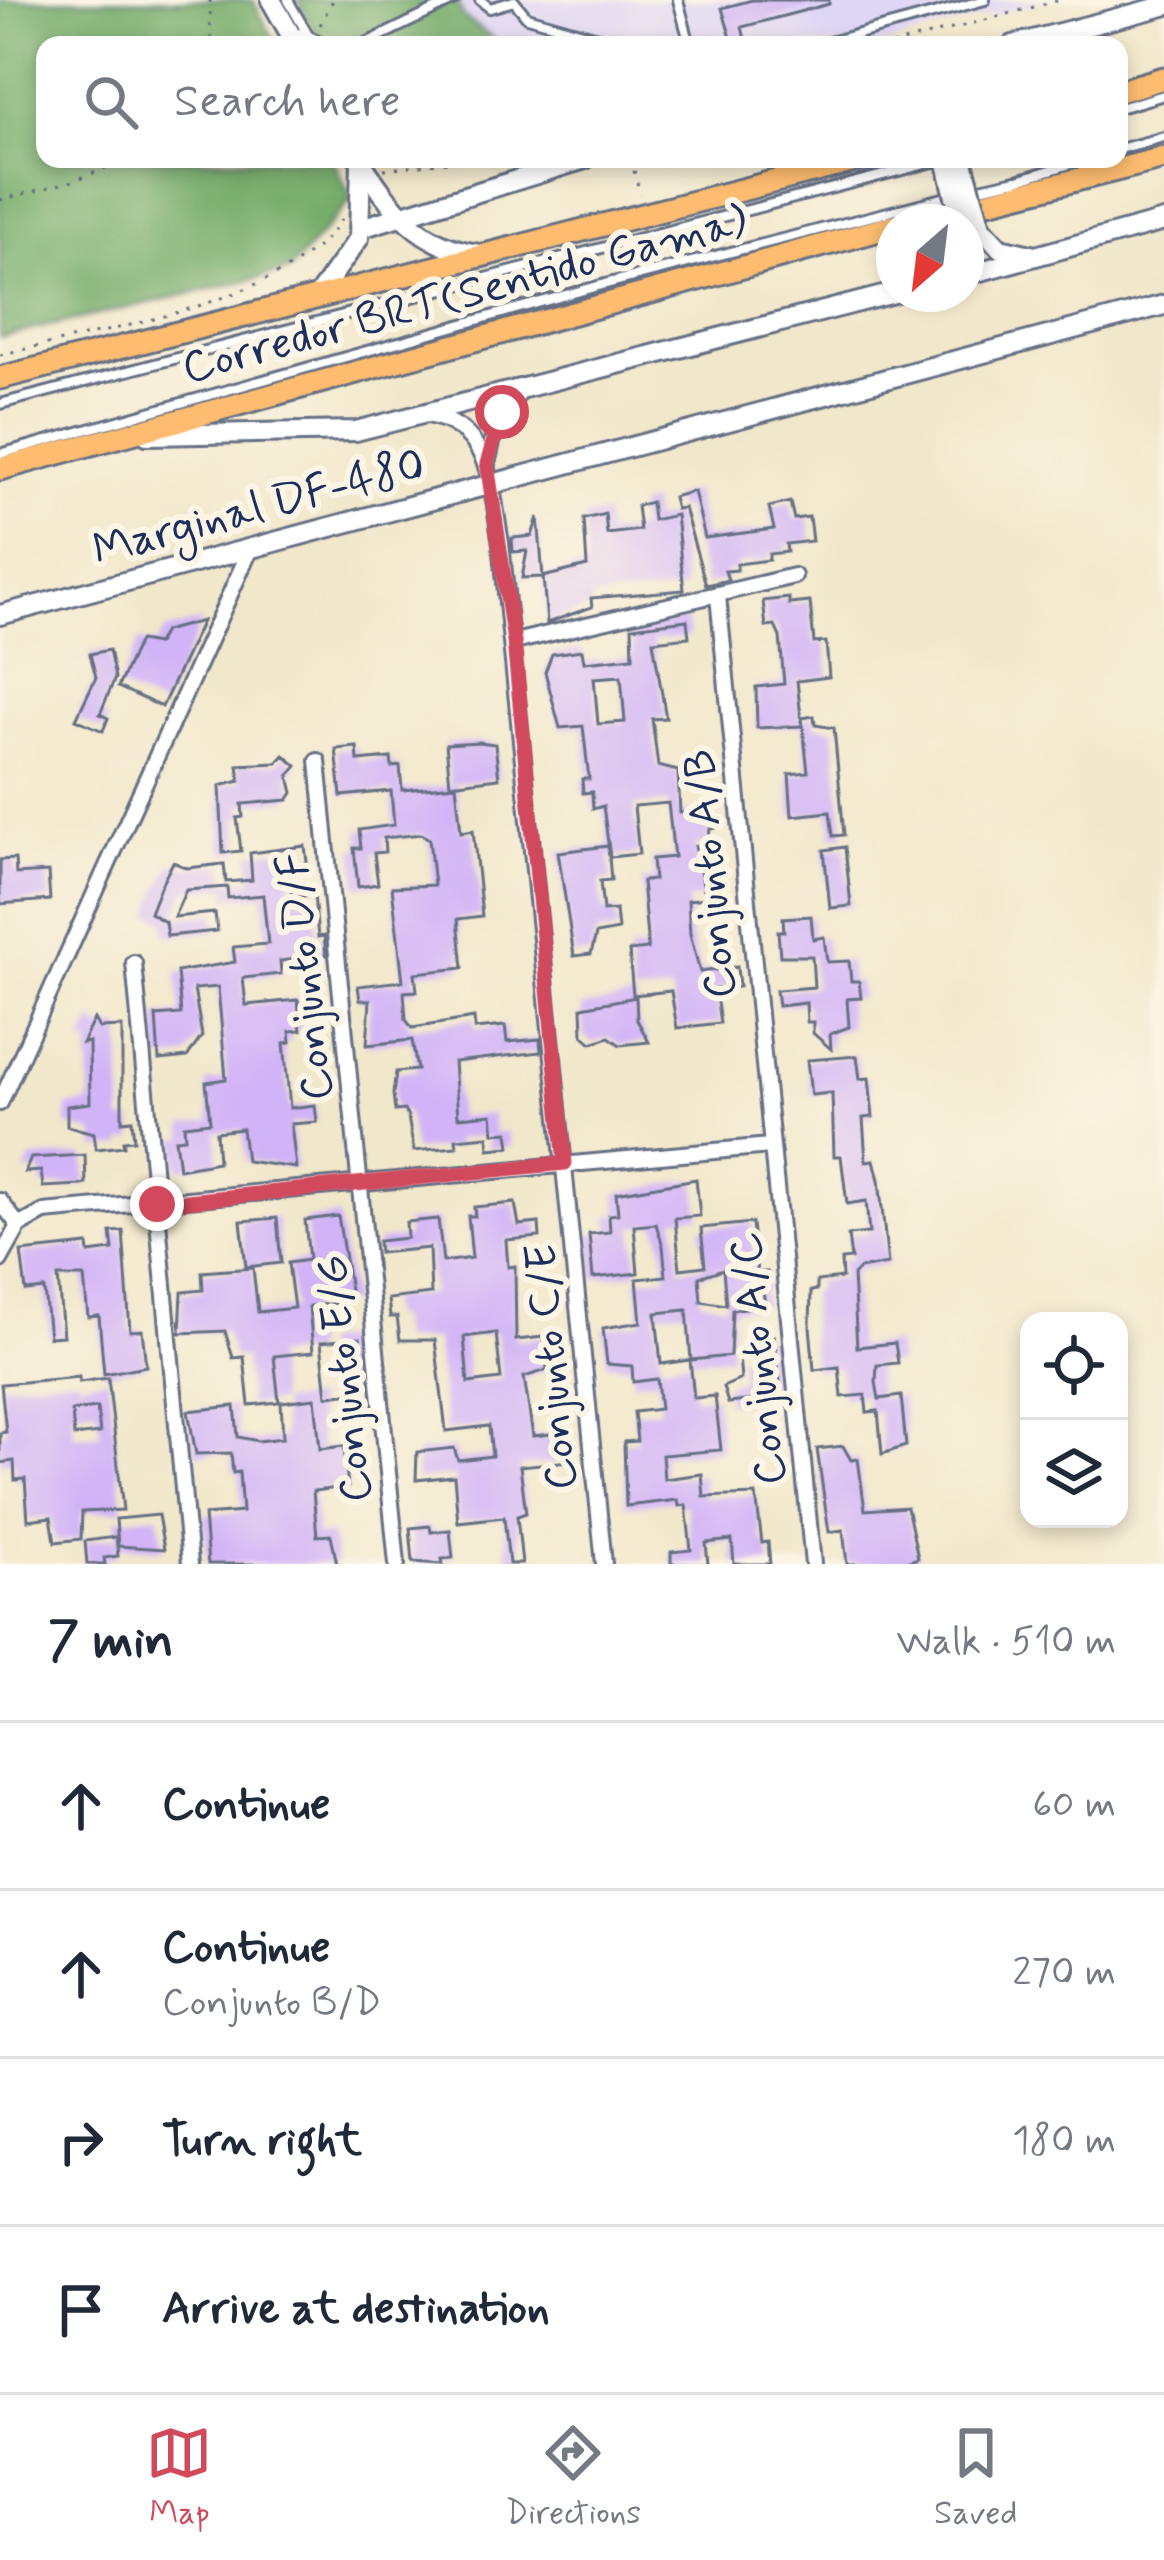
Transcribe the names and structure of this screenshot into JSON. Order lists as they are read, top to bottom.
{
  "streets": {
    "street": [
      "Marginal DF-480",
      "Conjunto A/B",
      "Conjunto D/F",
      "Conjunto A/C",
      "Conjunto C/E",
      "Conjunto E/G"
    ],
    "lane": ["Corredor BRT(Sentido Gama)"]
  },
  "crossings": [
    ["Marginal DF-480", "Conjunto C/E"],
    ["Conjunto A/B", "Conjunto A/C"],
    ["Conjunto D/F", "Conjunto E/G"]
  ],
  "north": "bottom left",
  "page": {
    "search": "Search here",
    "heading": ["7 min", "Walk · 510 m"],
    "list": [
      ["Continue", "60 m"],
      ["Continue", "Conjunto B/D", "270 m"],
      ["Turn right", "180 m"],
      "Arrive at destination"
    ],
    "nav": ["Map", "Directions", "Saved"]
  }
}
